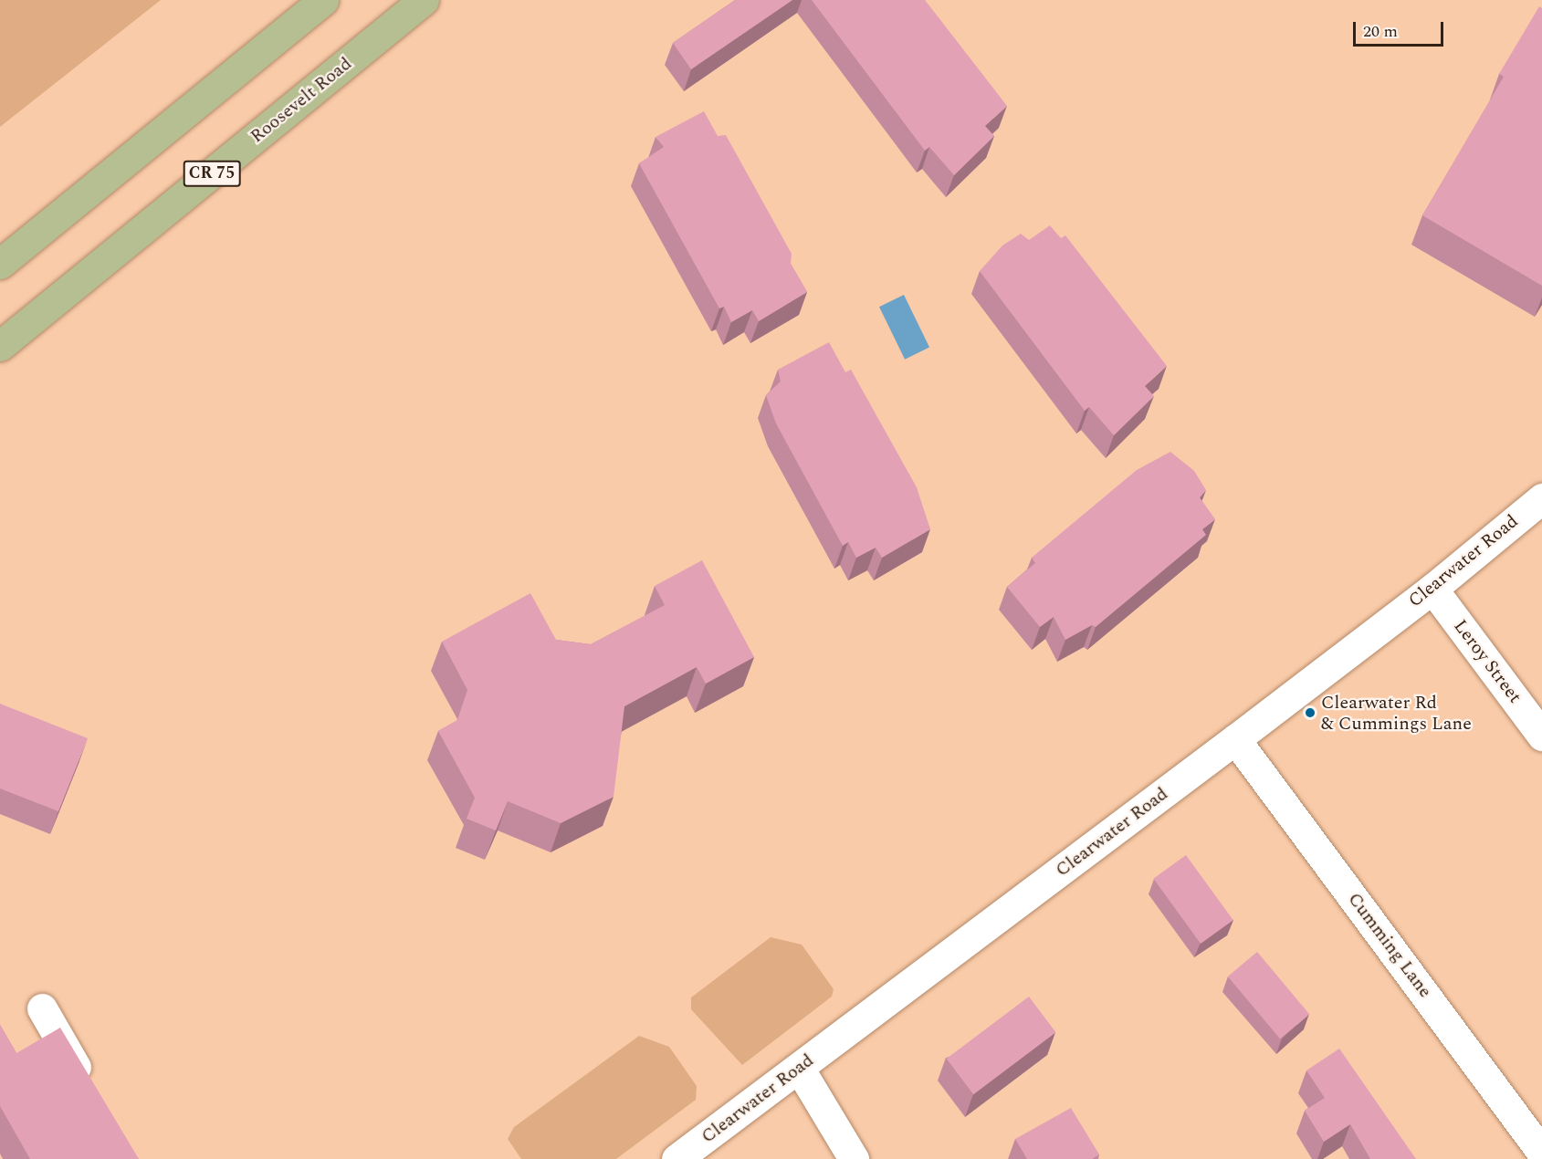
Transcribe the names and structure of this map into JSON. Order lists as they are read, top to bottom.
{
  "streets": {
    "main road": ["Roosevelt Road", "CR 75"],
    "street": ["Clearwater Road", "Leroy Street", "Cumming Lane"]
  },
  "crossings": [
    ["Clearwater Road", "Leroy Street"],
    ["Clearwater Road", "Cumming Lane"]
  ],
  "places": ["Clearwater Rd & Cummings Lane"],
  "scale_bar": "20 m"
}
